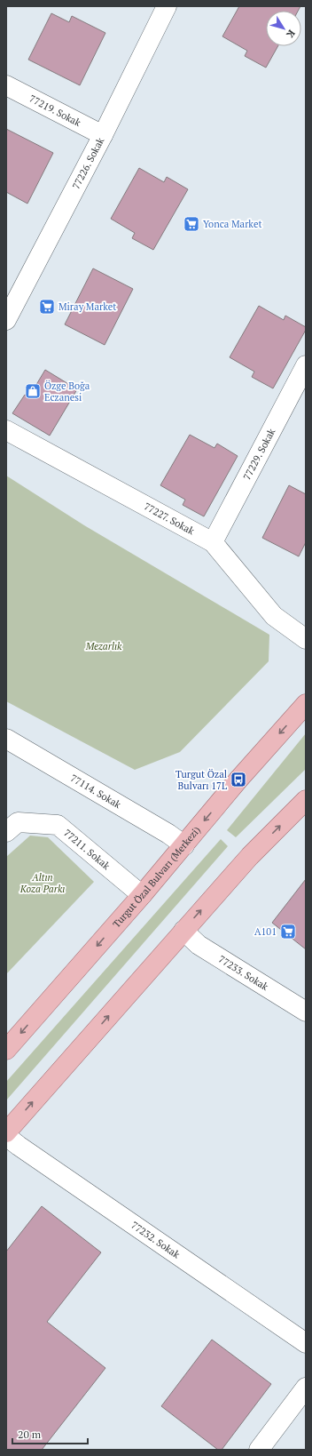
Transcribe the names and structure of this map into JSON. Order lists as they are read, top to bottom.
{
  "streets": {
    "main road": ["Turgut Özal Bulvarı (Merkezi)"],
    "street": [
      "77219. Sokak",
      "77226. Sokak",
      "77229. Sokak",
      "77227. Sokak",
      "77114. Sokak",
      "77211. Sokak",
      "77233. Sokak",
      "77232. Sokak"
    ]
  },
  "crossings": [
    ["77219. Sokak", "77226. Sokak"],
    ["77229. Sokak", "77227. Sokak"],
    ["77114. Sokak", "Turgut Özal Bulvarı (Merkezi)"],
    ["77211. Sokak", "Turgut Özal Bulvarı (Merkezi)"]
  ],
  "parks": ["Mezarlık", "Altın Koza Parkı"],
  "places": {
    "supermarket": ["Yonca Market", "Miray Market", "A101"],
    "shop": ["Özge Boğa Eczanesi"],
    "bus stop": ["Turgut Özal Bulvarı 17L"]
  },
  "scale_bar": "20 m",
  "north": "bottom right"
}
